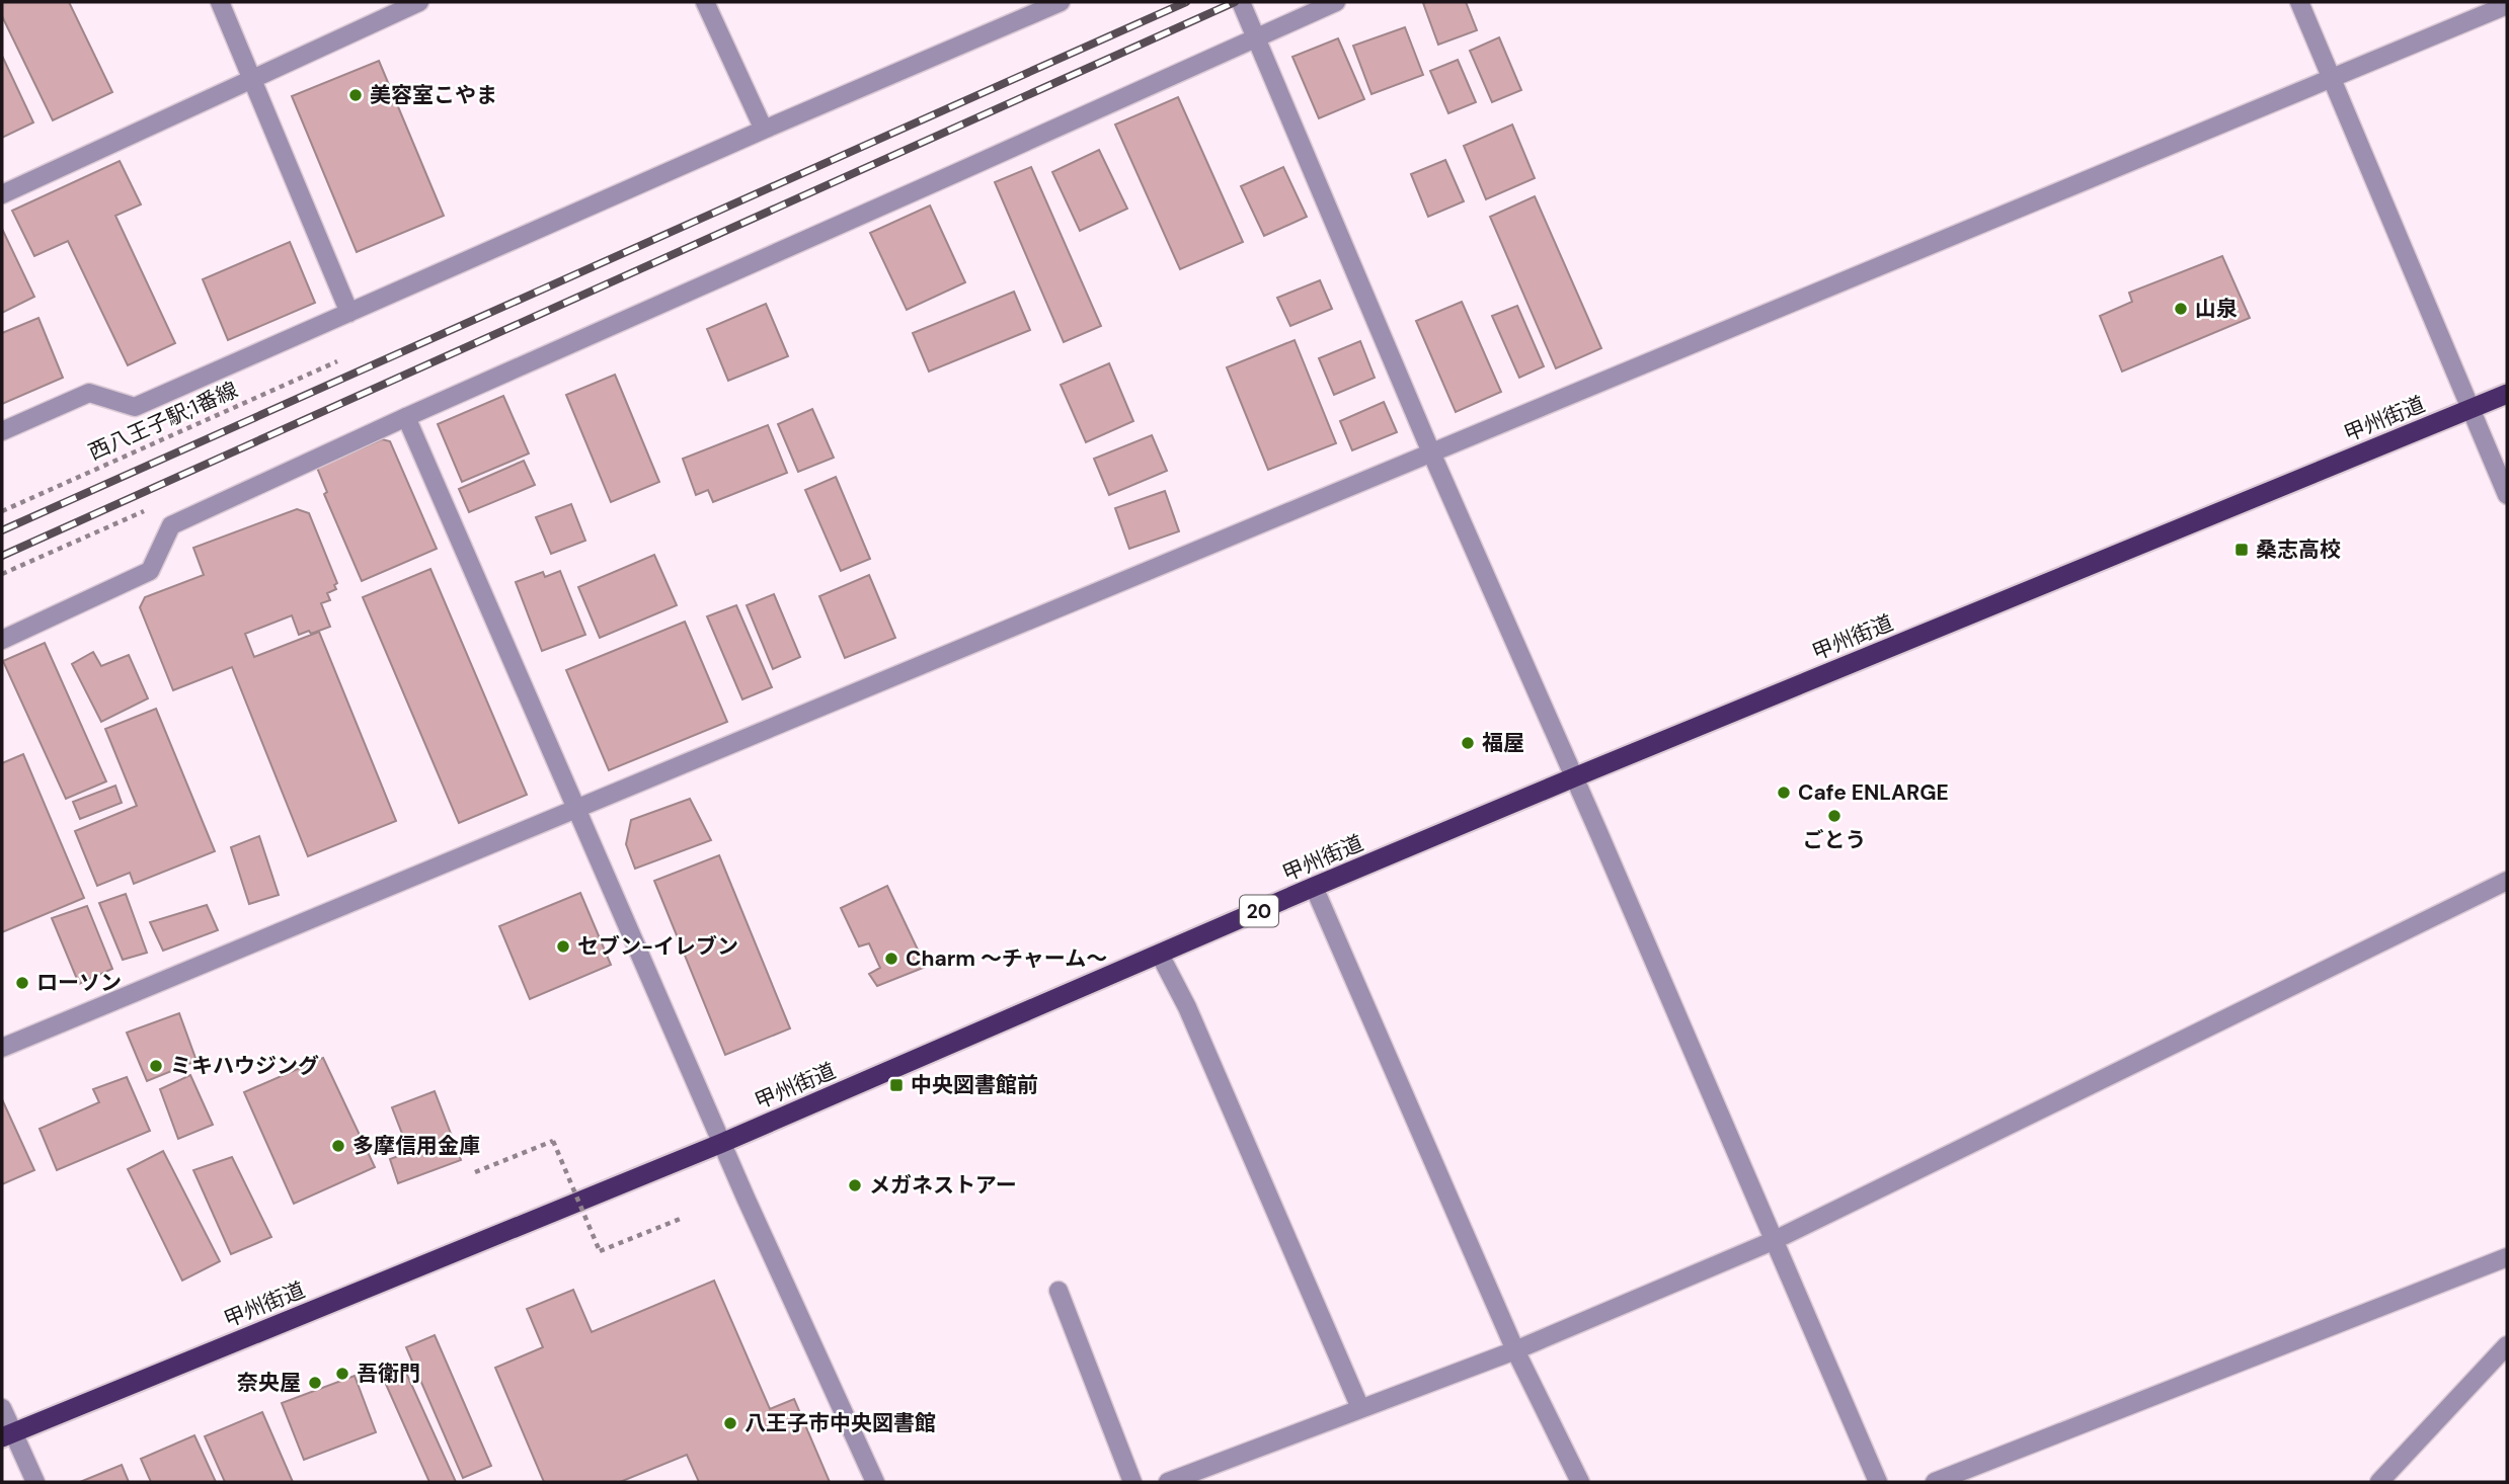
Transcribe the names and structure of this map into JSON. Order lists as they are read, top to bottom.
{
  "streets": {
    "highway": ["甲州街道", "20"],
    "path": ["西八王子駅;1番線"]
  },
  "places": {
    "other": [
      "美容室こやま",
      "山泉",
      "福屋",
      "Cafe ENLARGE",
      "ごとう",
      "セブン-イレブン",
      "Charm ～チャーム～",
      "ローソン",
      "ミキハウジング",
      "多摩信用金庫",
      "メガネストアー",
      "吾衛門",
      "奈央屋",
      "八王子市中央図書館"
    ],
    "transit": ["桑志高校", "中央図書館前"]
  }
}
